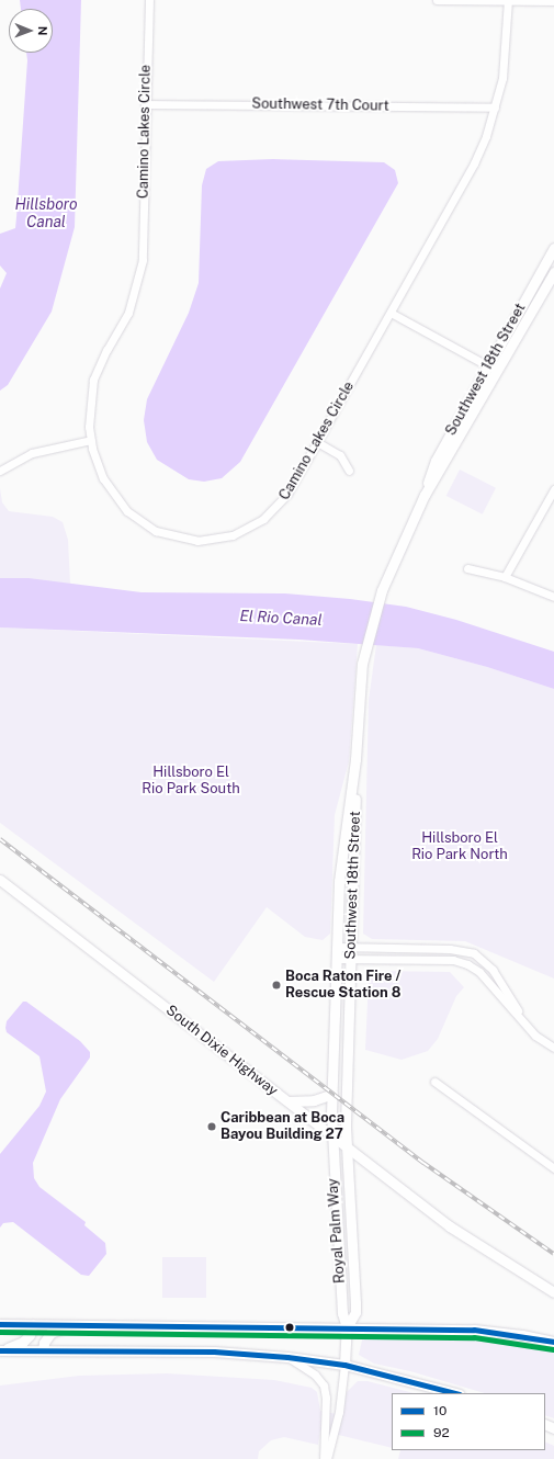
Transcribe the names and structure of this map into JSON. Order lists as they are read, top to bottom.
{
  "streets": {
    "main road": ["Southwest 18th Street", "South Dixie Highway", "Royal Palm Way"],
    "street": ["Southwest 7th Court", "Camino Lakes Circle"]
  },
  "crossings": [
    ["Southwest 7th Court", "Camino Lakes Circle"],
    ["Southwest 18th Street", "South Dixie Highway"],
    ["Southwest 18th Street", "Royal Palm Way"],
    ["South Dixie Highway", "Royal Palm Way"]
  ],
  "water": ["Hillsboro Canal", "El Rio Canal"],
  "parks": ["Hillsboro El Rio Park South", "Hillsboro El Rio Park North"],
  "places": ["Boca Raton Fire / Rescue Station 8", "Caribbean at Boca Bayou Building 27"],
  "lines": ["transit line 10", "transit line 92"],
  "legend": ["10", "92"],
  "north": "right"
}
